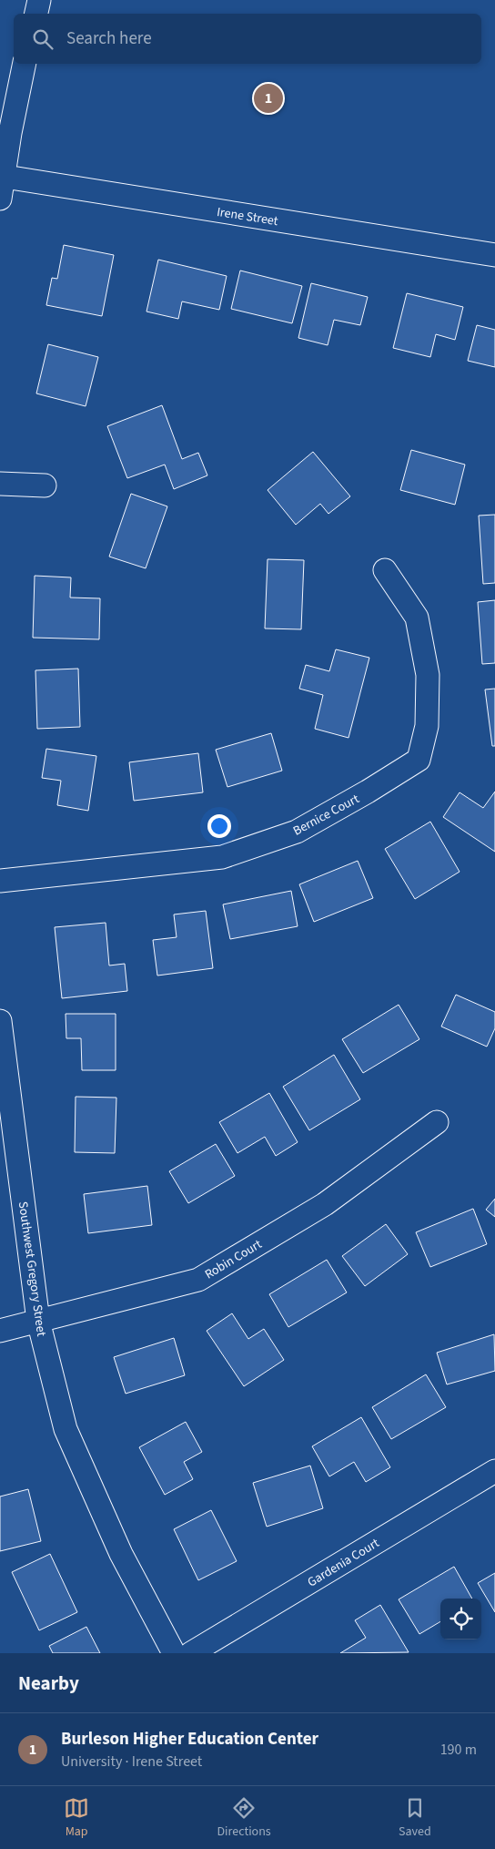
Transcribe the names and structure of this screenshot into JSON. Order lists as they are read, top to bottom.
{
  "streets": {
    "street": [
      "Irene Street",
      "Bernice Court",
      "Robin Court",
      "Southwest Gregory Street",
      "Gardenia Court"
    ]
  },
  "crossings": [
    ["Robin Court", "Southwest Gregory Street"]
  ],
  "page": {
    "search": "Search here",
    "pins": "1",
    "heading": "Nearby",
    "list": [
      {
        "mark": "1",
        "name": "Burleson Higher Education Center",
        "note": "University · Irene Street",
        "value": "190 m"
      }
    ],
    "nav": ["Map", "Directions", "Saved"]
  }
}
